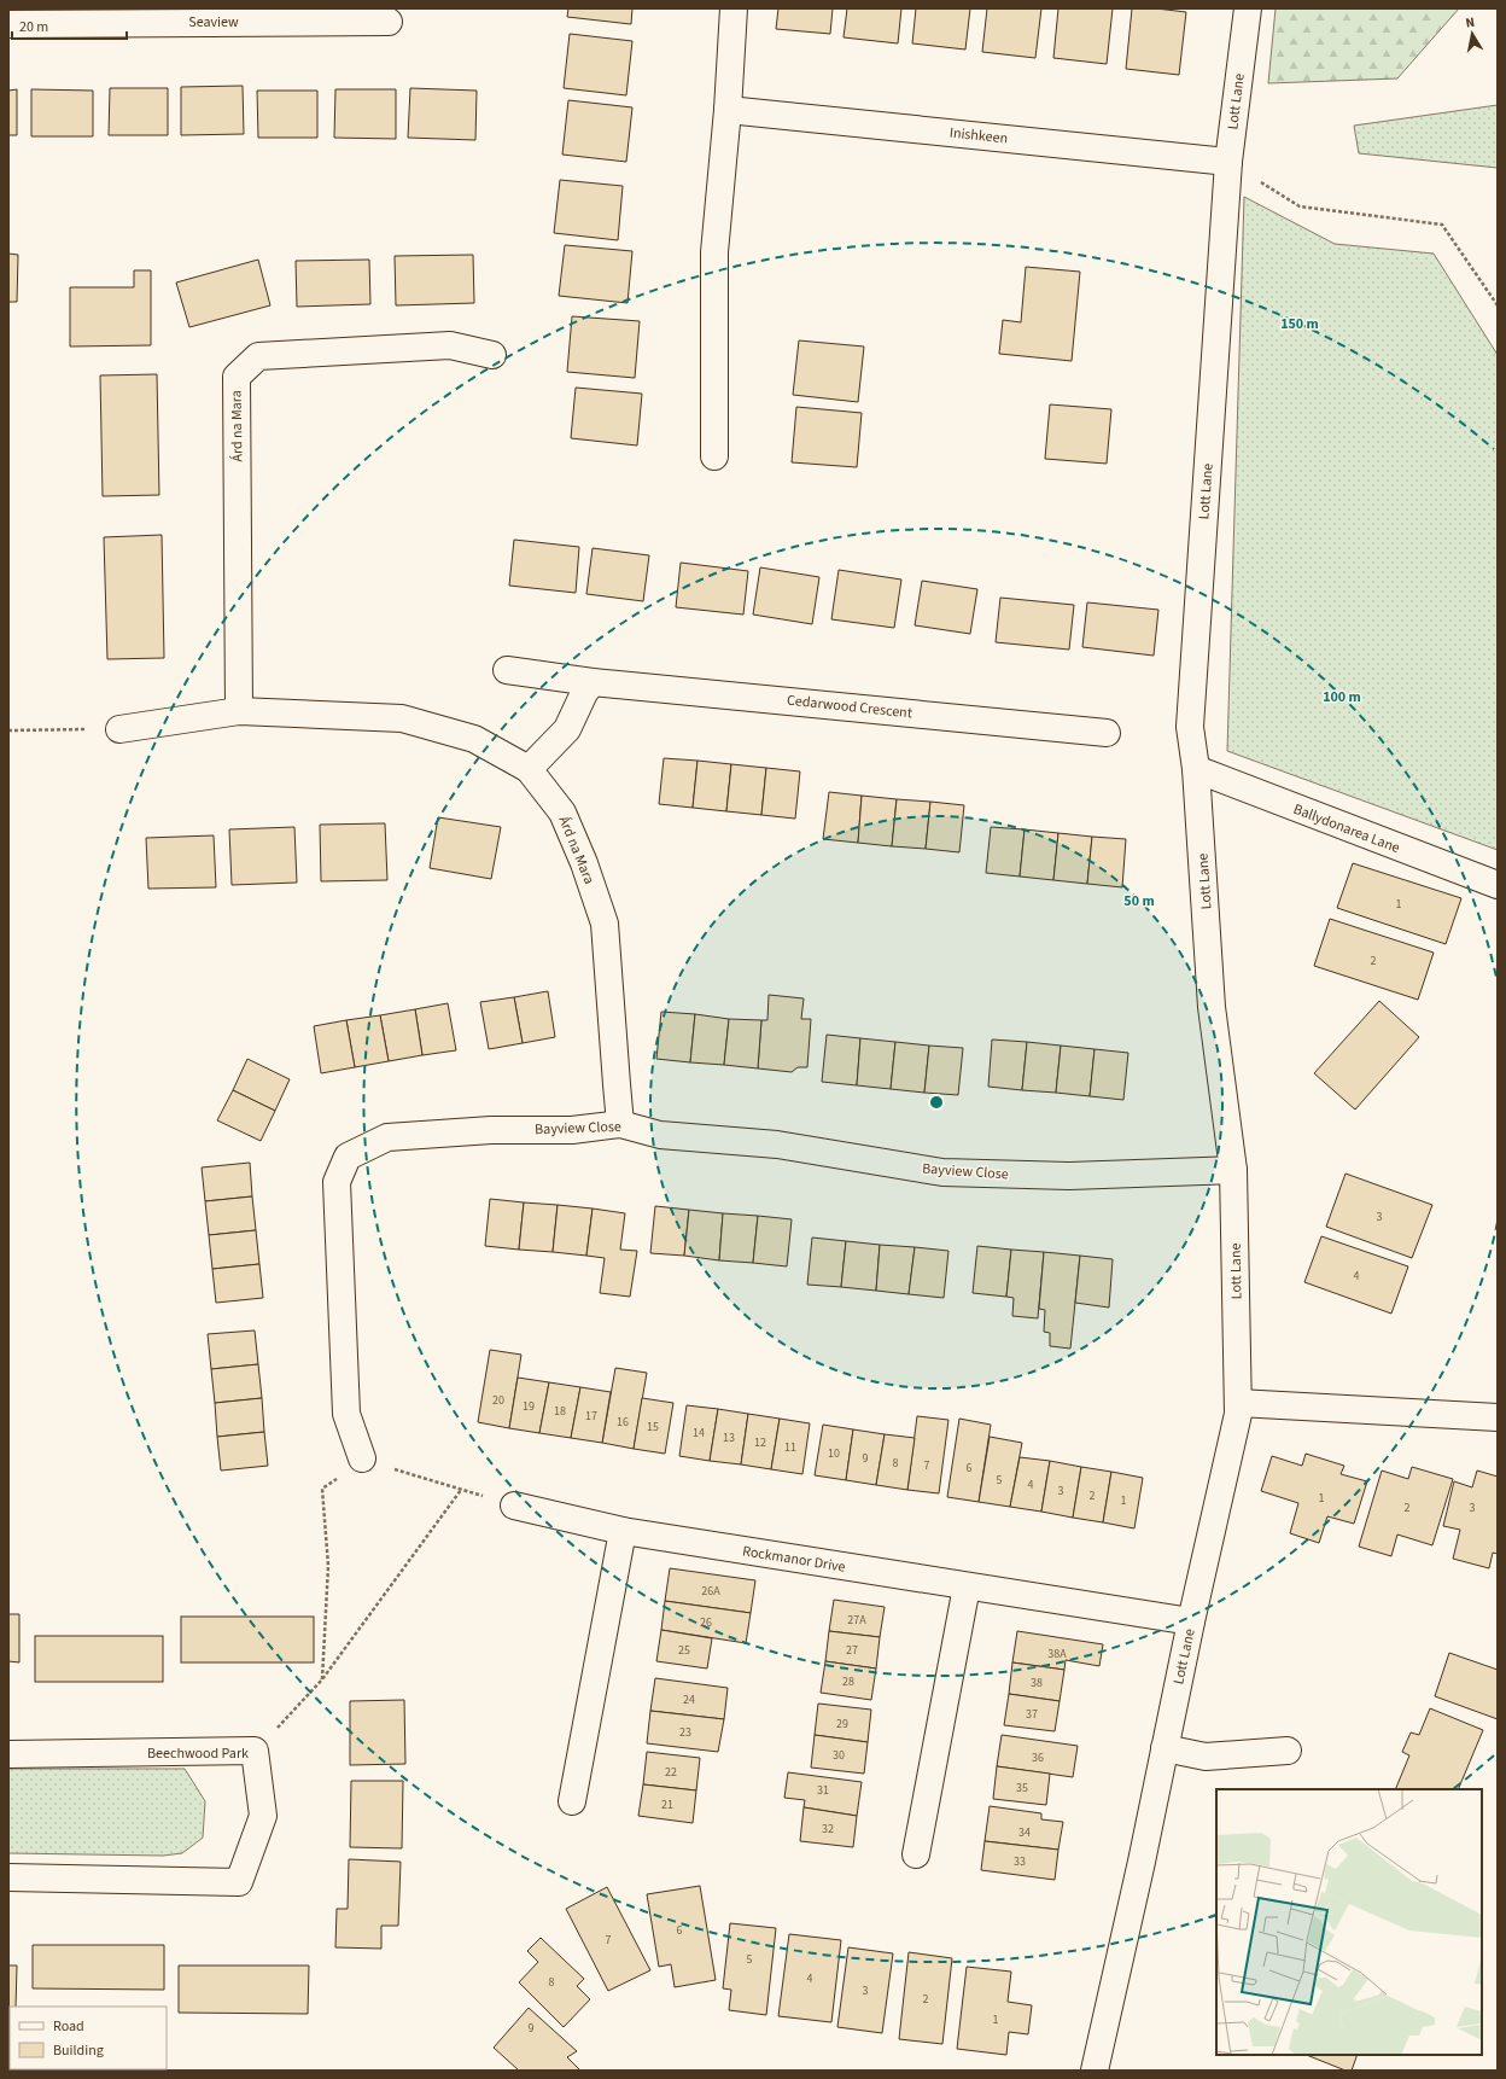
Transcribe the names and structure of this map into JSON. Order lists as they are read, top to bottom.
{
  "streets": {
    "street": [
      "Seaview",
      "Lott Lane",
      "Inishkeen",
      "Árd na Mara",
      "Cedarwood Crescent",
      "Ballydonarea Lane",
      "Bayview Close",
      "Rockmanor Drive",
      "Beechwood Park"
    ]
  },
  "crossings": [
    ["Lott Lane", "Inishkeen"],
    ["Lott Lane", "Ballydonarea Lane"],
    ["Lott Lane", "Bayview Close"],
    ["Lott Lane", "Rockmanor Drive"],
    ["Árd na Mara", "Bayview Close"]
  ],
  "house_numbers": [
    "1",
    "2",
    "3",
    "4",
    "20",
    "19",
    "18",
    "17",
    "16",
    "15",
    "14",
    "13",
    "12",
    "11",
    "10",
    "9",
    "8",
    "7",
    "6",
    "5",
    "4",
    "3",
    "2",
    "1",
    "1",
    "2",
    "3",
    "26A",
    "27A",
    "26",
    "25",
    "27",
    "38A",
    "28",
    "38",
    "24",
    "37",
    "29",
    "23",
    "30",
    "36",
    "22",
    "35",
    "31",
    "21",
    "32",
    "34",
    "33",
    "6",
    "7",
    "5",
    "4",
    "8",
    "3",
    "2",
    "1",
    "9"
  ],
  "legend": ["Road", "Building"],
  "scale_bar": "20 m",
  "north": "top",
  "rings": ["150 m", "100 m", "50 m"]
}
